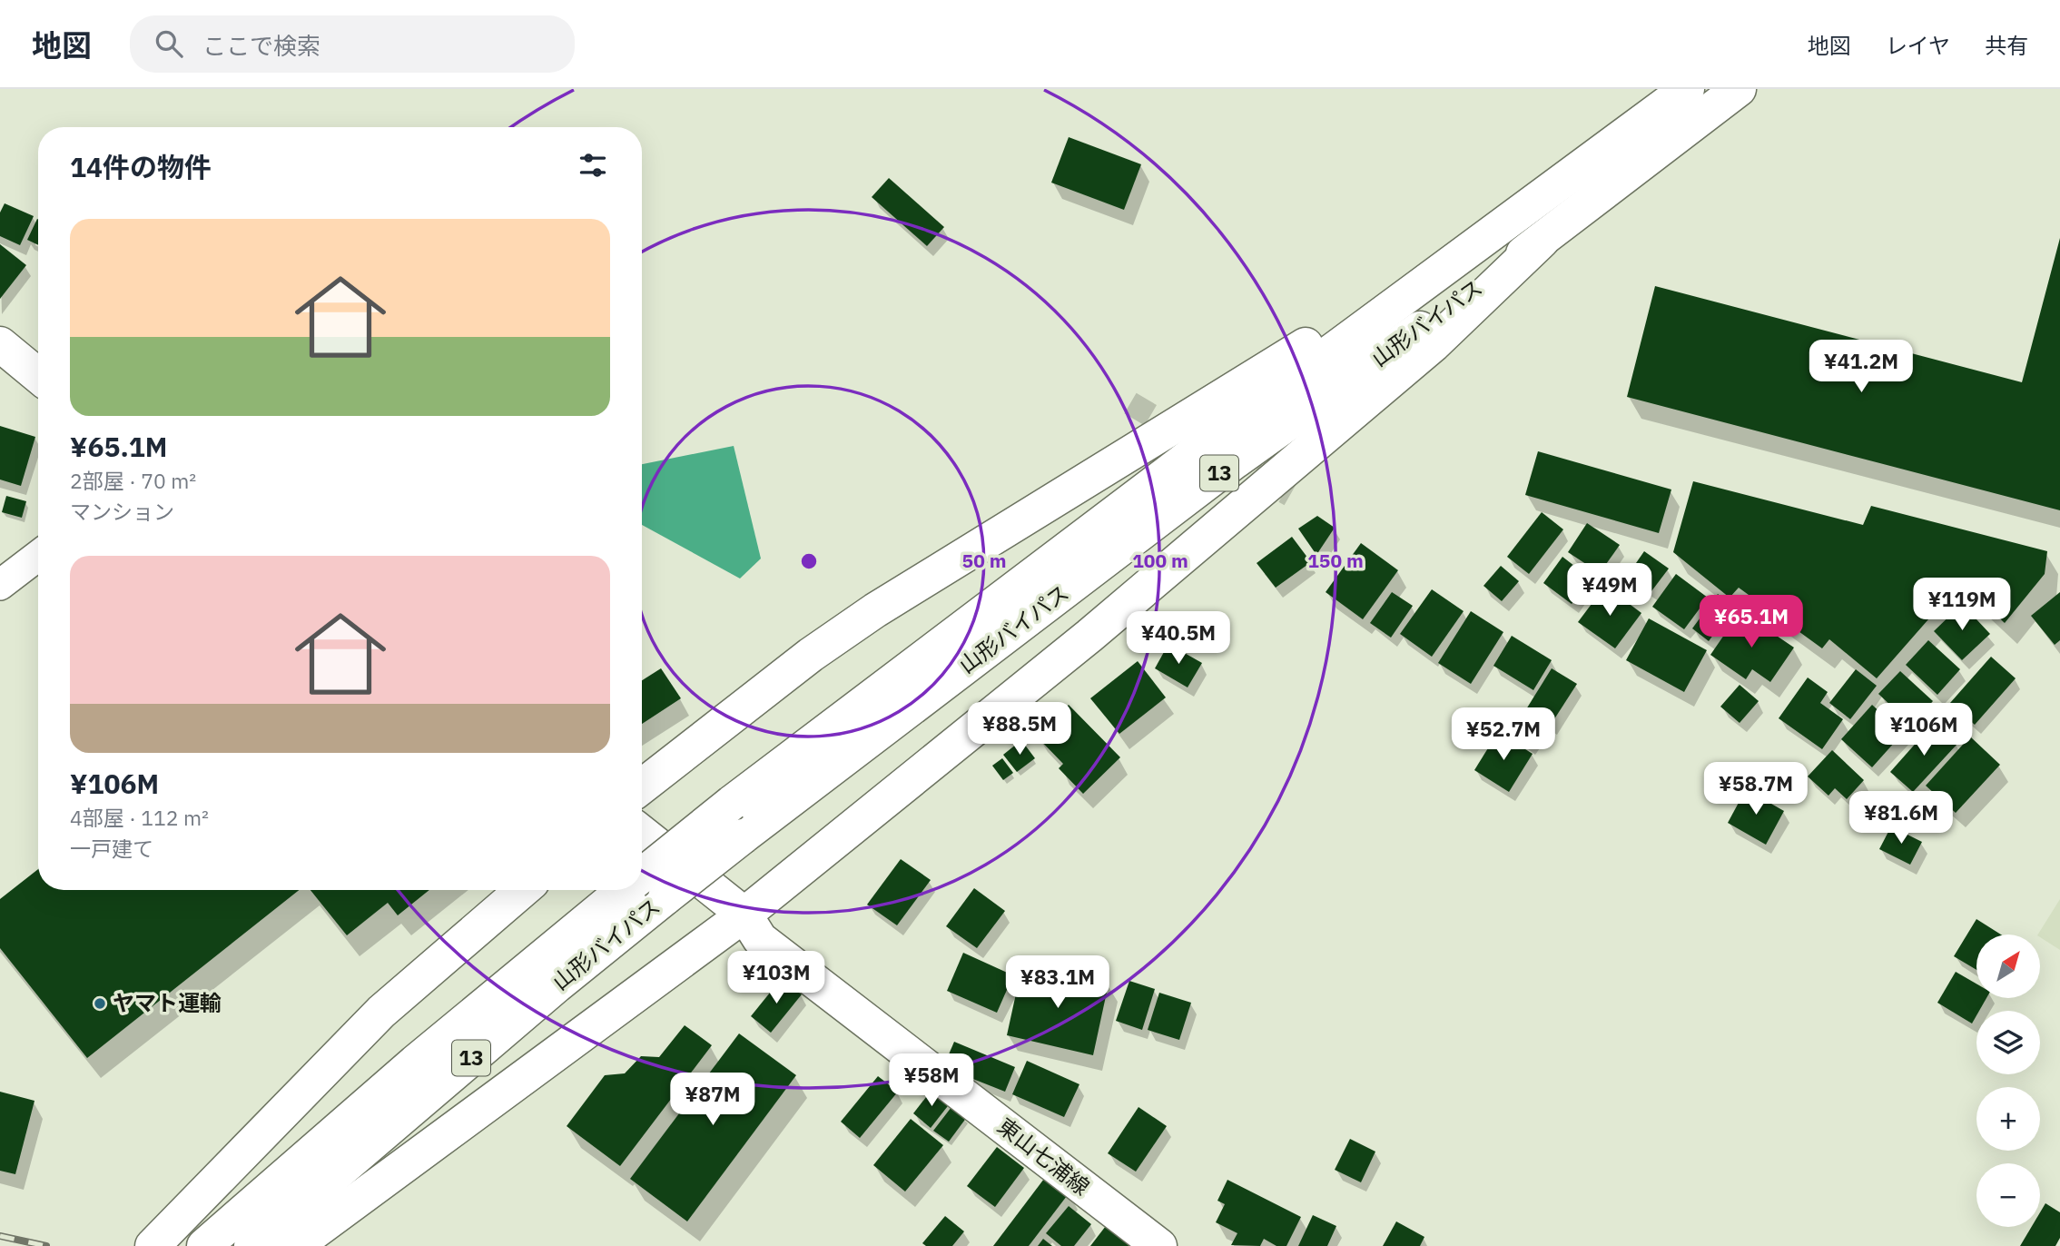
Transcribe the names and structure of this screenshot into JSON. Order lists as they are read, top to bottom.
{
  "streets": {
    "main road": ["山形バイパス", "13", "東山七浦線"]
  },
  "places": ["ヤマト運輸"],
  "north": "top right",
  "page": {
    "header": "地図",
    "search": "ここで検索",
    "nav": ["地図", "レイヤ", "共有"],
    "heading": "14件の物件",
    "list": [
      {
        "name": "¥65.1M",
        "note": "2部屋 · 70 m² · マンション"
      },
      {
        "name": "¥106M",
        "note": "4部屋 · 112 m² · 一戸建て"
      }
    ],
    "price": [
      "¥41.2M",
      "¥49M",
      "¥119M",
      "¥65.1M",
      "¥40.5M",
      "¥88.5M",
      "¥106M",
      "¥52.7M",
      "¥58.7M",
      "¥81.6M",
      "¥103M",
      "¥83.1M",
      "¥58M",
      "¥87M"
    ],
    "map_buttons": ["+", "−"]
  },
  "rings": ["50 m", "100 m", "150 m"]
}
